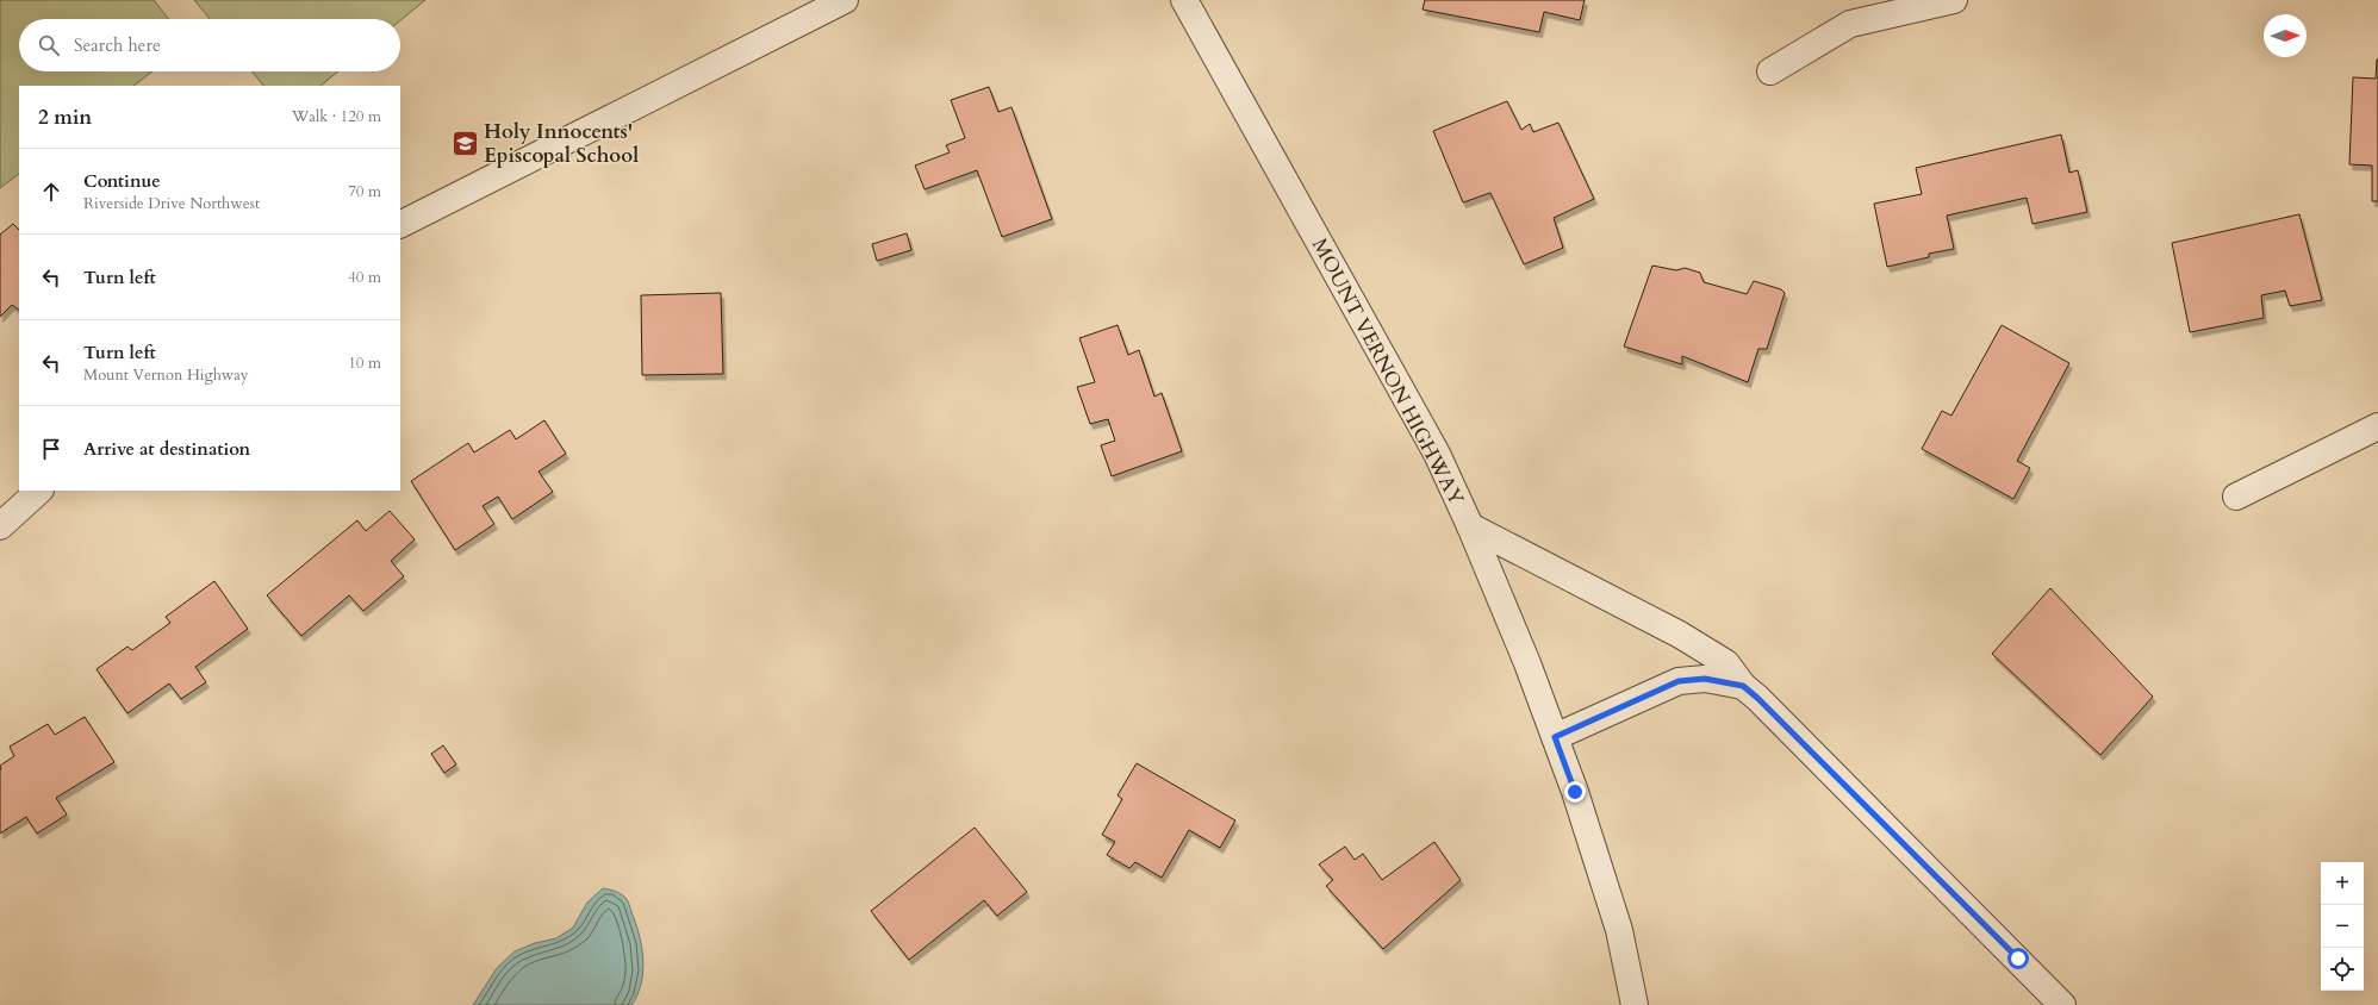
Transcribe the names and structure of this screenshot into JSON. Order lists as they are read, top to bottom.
{
  "streets": {
    "street": ["MOUNT VERNON HIGHWAY"]
  },
  "places": {
    "school or university": ["Holy Innocents' Episcopal School"]
  },
  "north": "right",
  "page": {
    "search": "Search here",
    "heading": ["2 min", "Walk · 120 m"],
    "list": [
      ["Continue", "Riverside Drive Northwest", "70 m"],
      ["Turn left", "40 m"],
      ["Turn left", "Mount Vernon Highway", "10 m"],
      "Arrive at destination"
    ],
    "map_buttons": ["+", "−"]
  }
}
